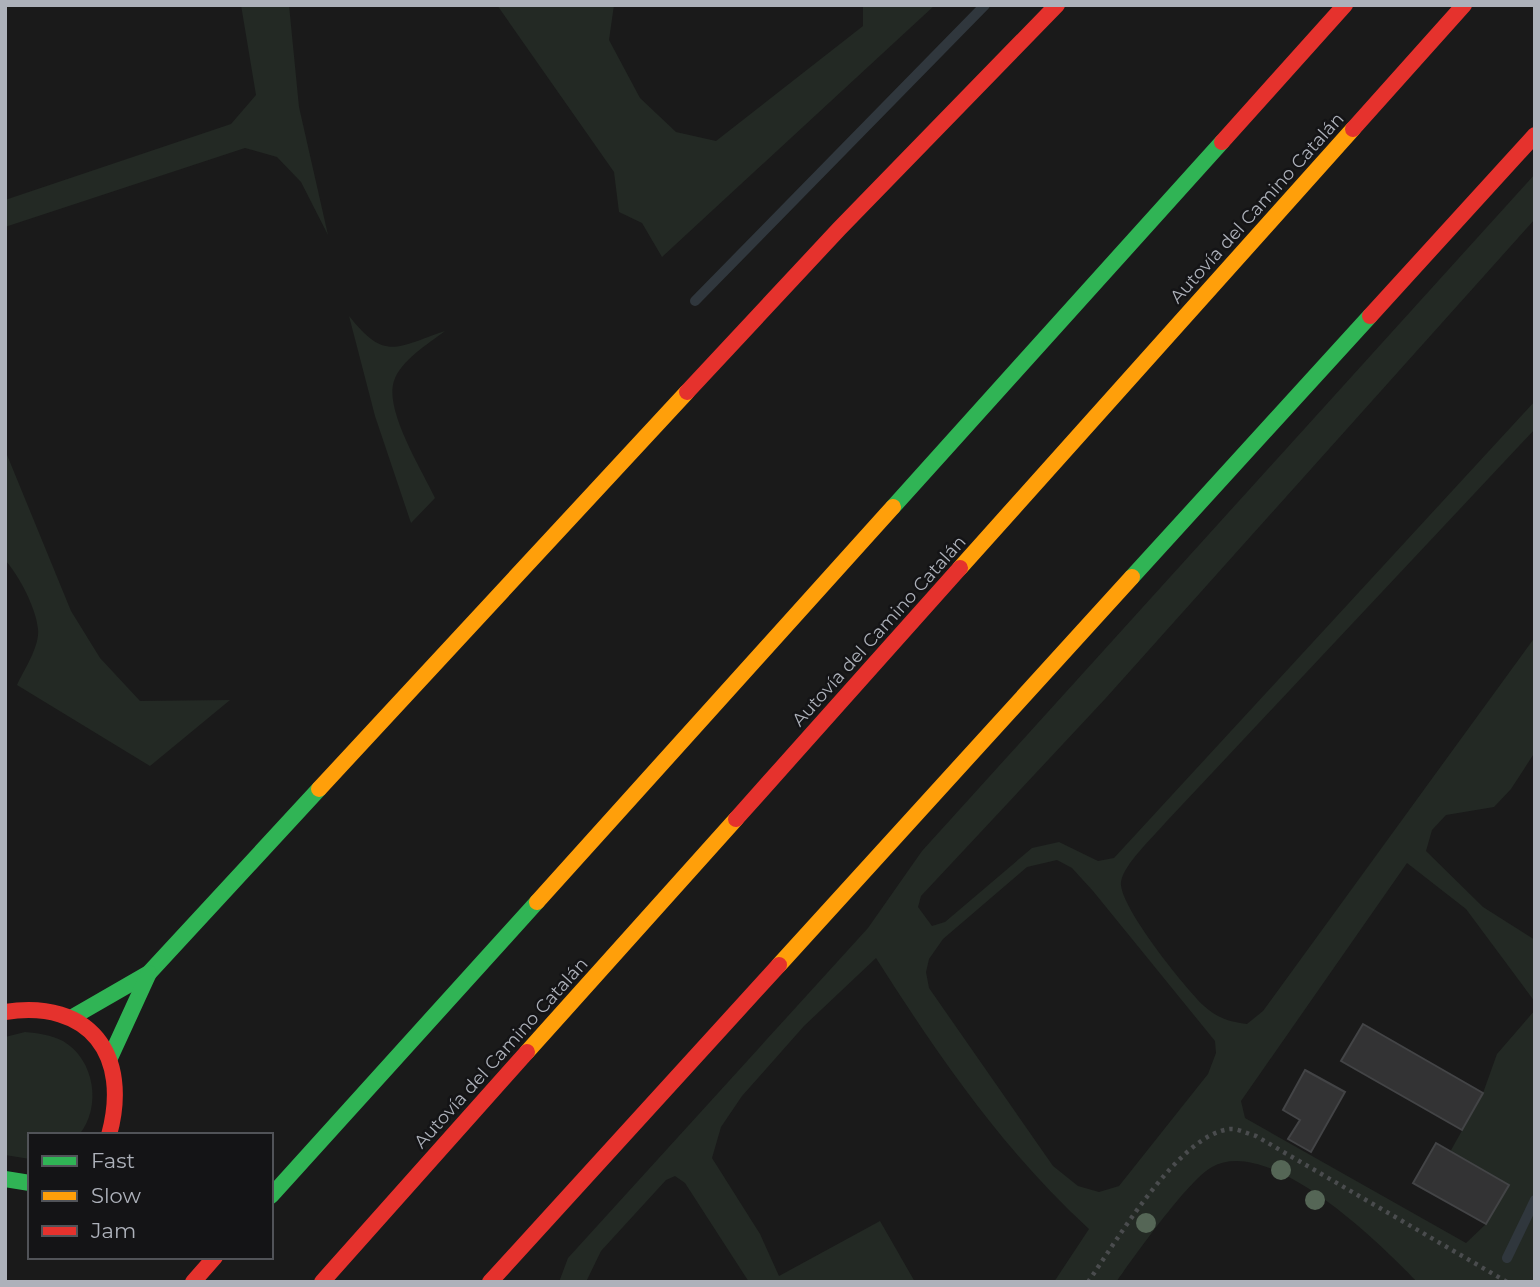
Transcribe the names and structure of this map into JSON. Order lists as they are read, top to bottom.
{
  "streets": {
    "main road": ["Autovía del Camino Catalán"]
  },
  "legend": ["Fast", "Slow", "Jam"]
}
